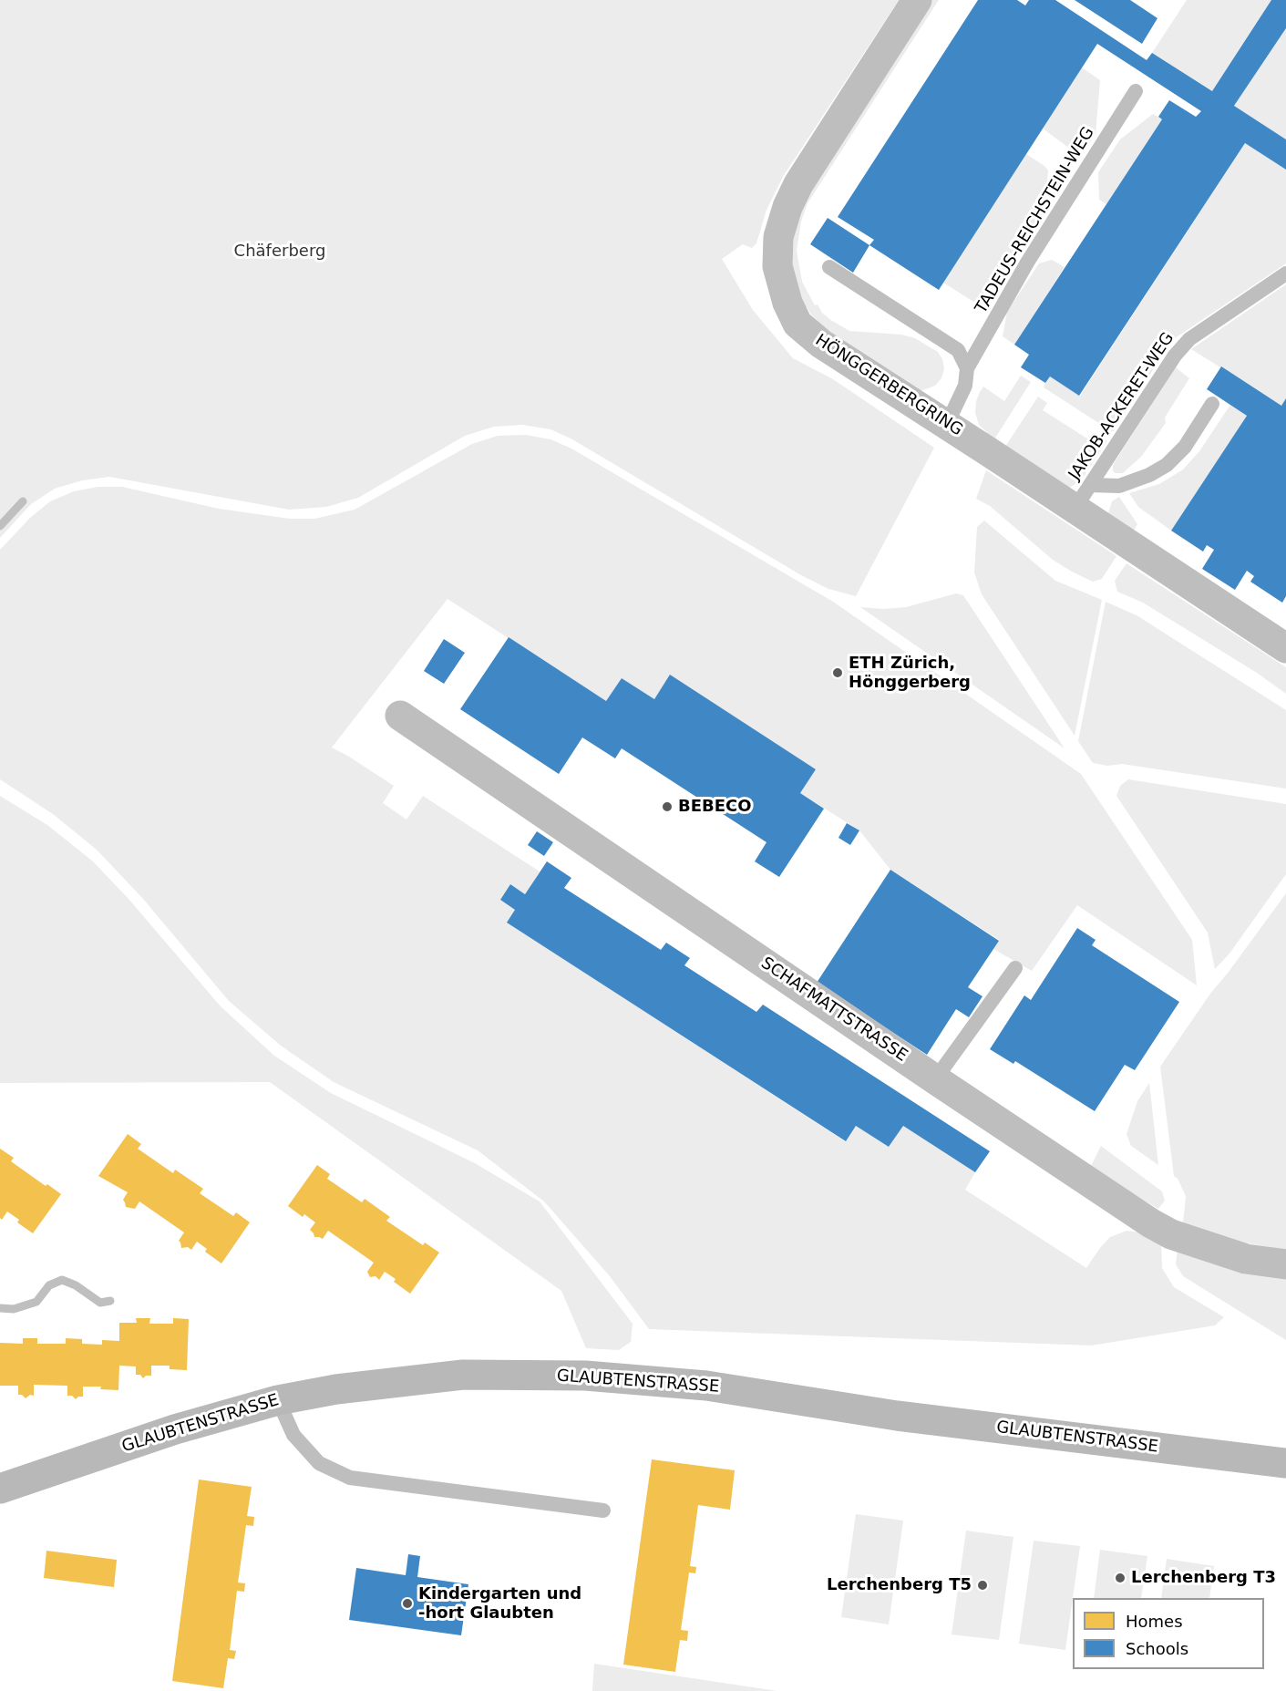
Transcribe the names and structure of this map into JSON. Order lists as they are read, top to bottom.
{
  "streets": {
    "street": ["HÖNGGERBERGRING", "SCHAFMATTSTRASSE", "GLAUBTENSTRASSE"],
    "lane": ["TADEUS-REICHSTEIN-WEG", "JAKOB-ACKERET-WEG"]
  },
  "crossings": [
    ["TADEUS-REICHSTEIN-WEG", "HÖNGGERBERGRING"],
    ["HÖNGGERBERGRING", "JAKOB-ACKERET-WEG"]
  ],
  "parks": ["Chäferberg"],
  "places": [
    "ETH Zürich, Hönggerberg",
    "BEBECO",
    "Lerchenberg T3",
    "Lerchenberg T5",
    "Kindergarten und -hort Glaubten"
  ],
  "legend": ["Homes", "Schools"]
}
